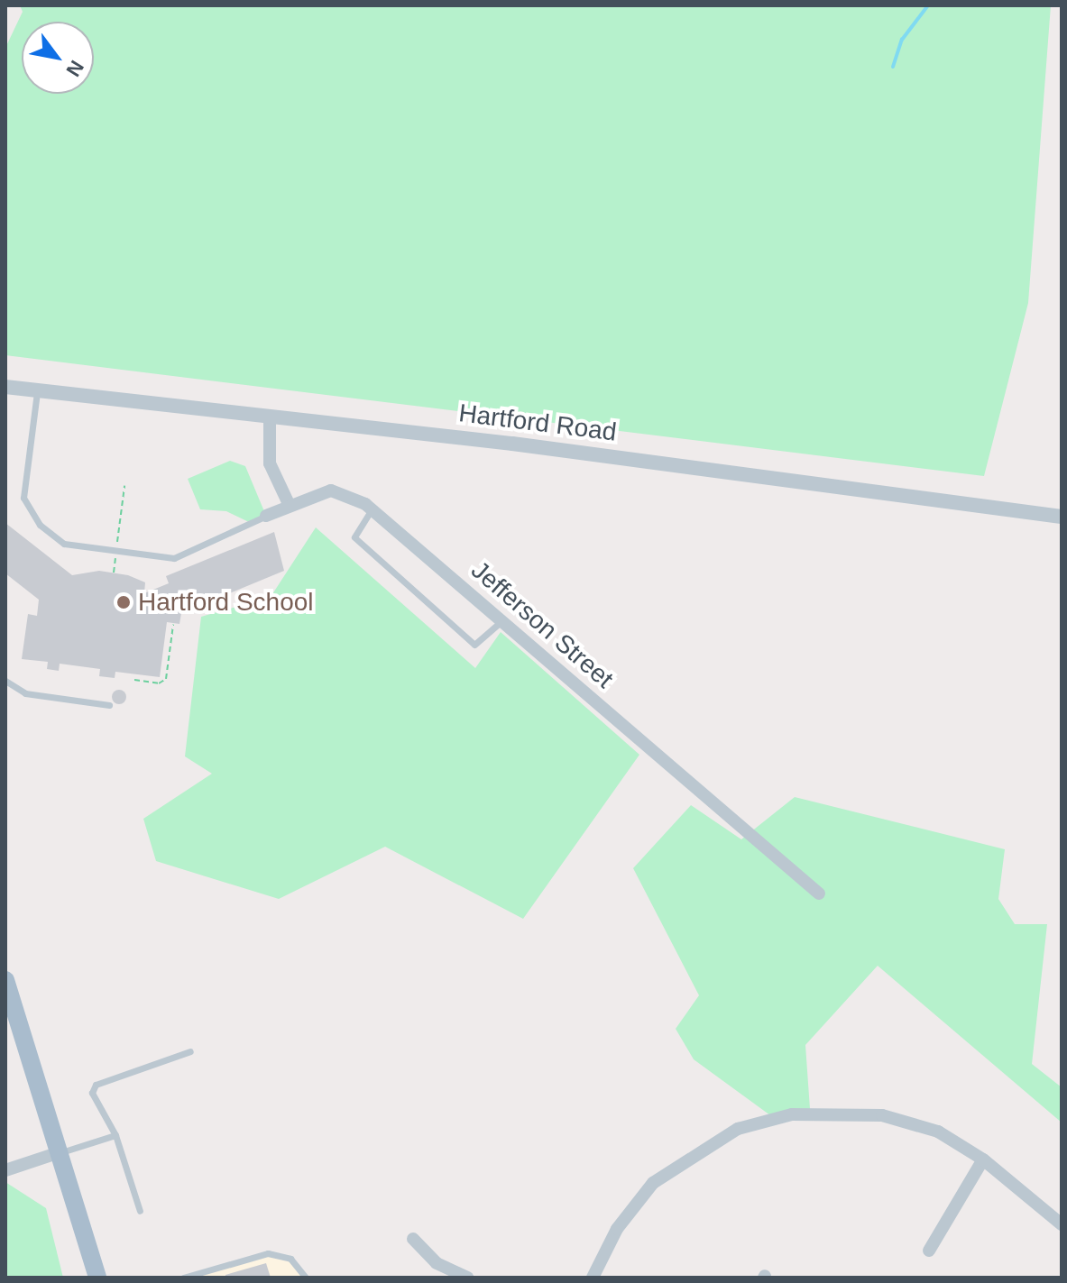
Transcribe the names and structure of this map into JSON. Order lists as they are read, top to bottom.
{
  "streets": {
    "street": ["Hartford Road", "Jefferson Street"]
  },
  "places": ["Hartford School"],
  "north": "bottom right"
}
